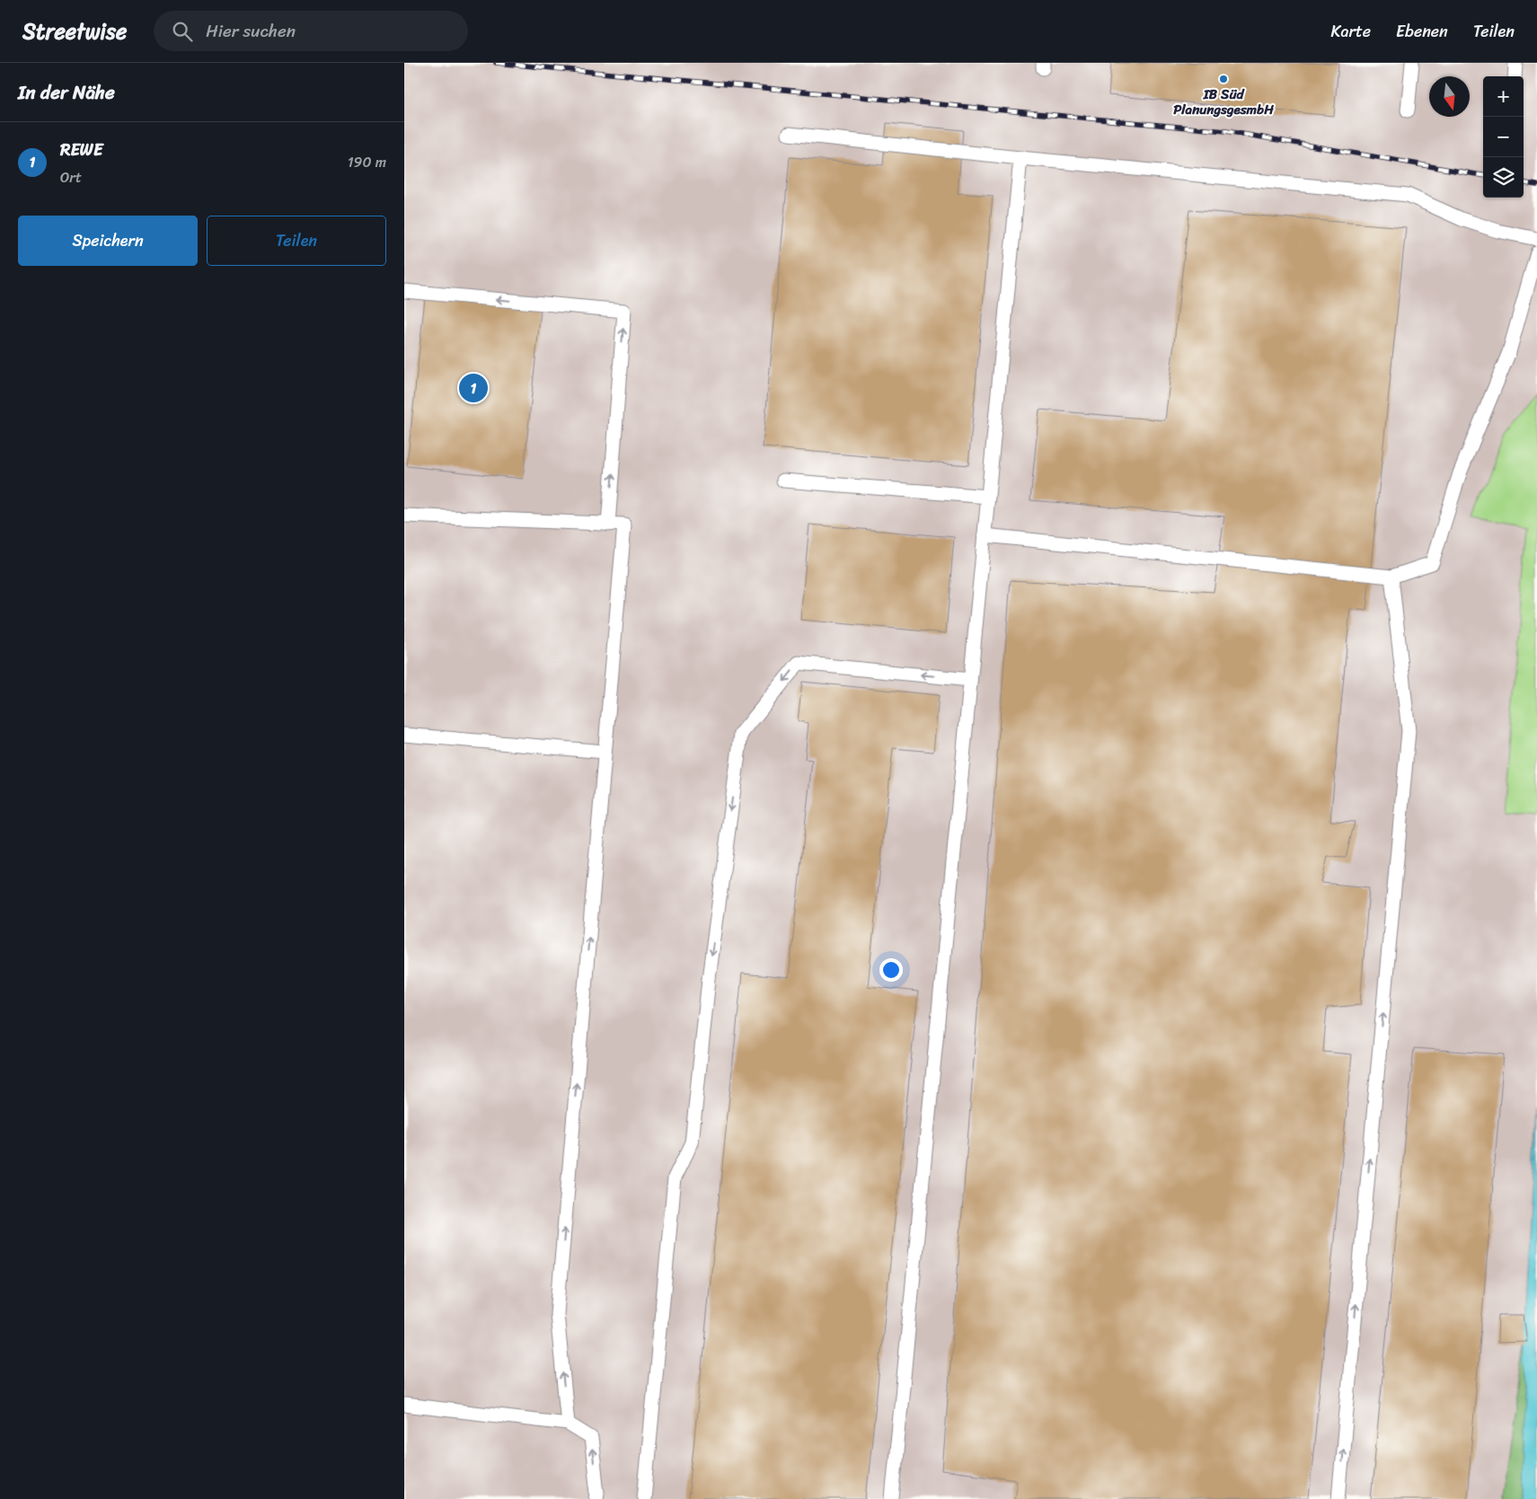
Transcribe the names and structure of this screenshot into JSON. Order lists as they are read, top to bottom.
{
  "places": ["IB Süd PlanungsgesmbH"],
  "north": "bottom",
  "page": {
    "header": "Streetwise",
    "search": "Hier suchen",
    "nav": ["Karte", "Ebenen", "Teilen"],
    "heading": "In der Nähe",
    "map_buttons": ["+", "−"],
    "list": [
      {
        "mark": "1",
        "name": "REWE",
        "note": "Ort",
        "value": "190 m"
      }
    ],
    "buttons": ["Speichern", "Teilen"],
    "pins": "1"
  }
}
